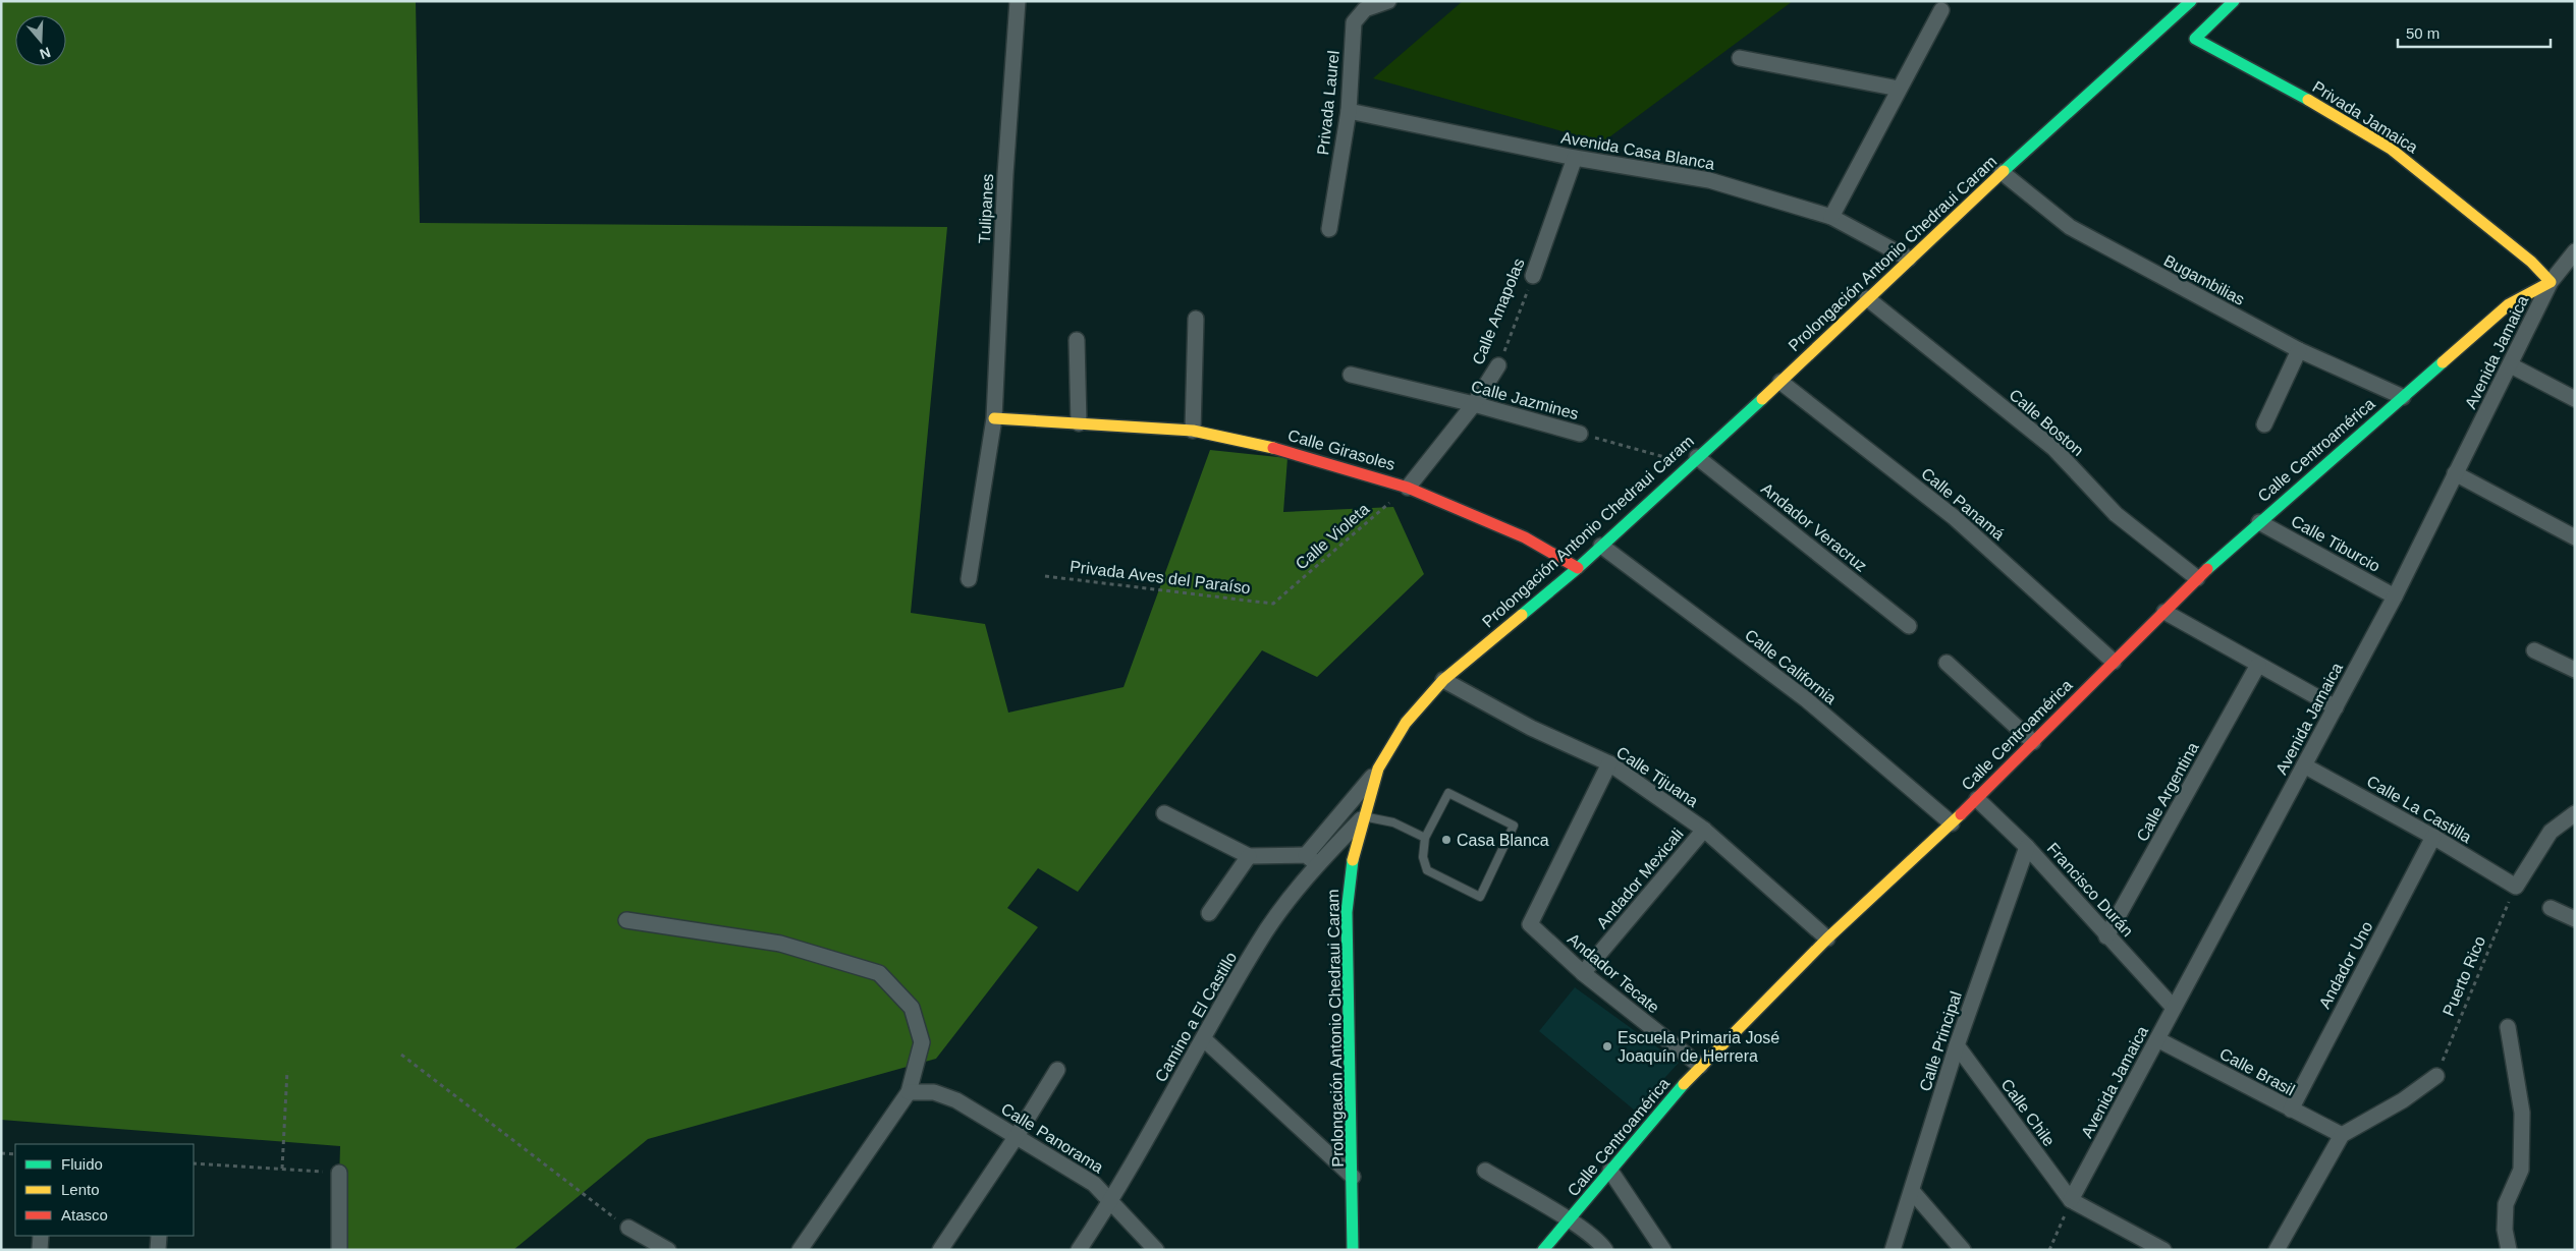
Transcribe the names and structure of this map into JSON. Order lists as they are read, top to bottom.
{
  "streets": {
    "street": [
      "Privada Laurel",
      "Privada Jamaica",
      "Avenida Casa Blanca",
      "Tulipanes",
      "Prolongación Antonio Chedraui Caram",
      "Bugambilias",
      "Calle Amapolas",
      "Avenida Jamaica",
      "Calle Jazmines",
      "Calle Boston",
      "Calle Girasoles",
      "Calle Centroamérica",
      "Calle Panamá",
      "Andador Veracruz",
      "Calle Tiburcio",
      "Calle California",
      "Calle Tijuana",
      "Calle Argentina",
      "Calle La Castilla",
      "Andador Mexicali",
      "Francisco Durán",
      "Andador Uno",
      "Andador Tecate",
      "Camino a El Castillo",
      "Calle Principal",
      "Calle Brasil",
      "Calle Chile",
      "Calle Panorama"
    ],
    "path": ["Calle Violeta", "Privada Aves del Paraíso", "Puerto Rico"]
  },
  "crossings": [
    ["Privada Laurel", "Avenida Casa Blanca"],
    ["Privada Jamaica", "Avenida Jamaica"],
    ["Privada Jamaica", "Calle Centroamérica"],
    ["Avenida Casa Blanca", "Prolongación Antonio Chedraui Caram"],
    ["Avenida Casa Blanca", "Calle Amapolas"],
    ["Tulipanes", "Calle Girasoles"],
    ["Prolongación Antonio Chedraui Caram", "Bugambilias"],
    ["Prolongación Antonio Chedraui Caram", "Calle Jazmines"],
    ["Prolongación Antonio Chedraui Caram", "Calle Boston"],
    ["Prolongación Antonio Chedraui Caram", "Calle Girasoles"],
    ["Prolongación Antonio Chedraui Caram", "Calle Panamá"],
    ["Prolongación Antonio Chedraui Caram", "Andador Veracruz"],
    ["Prolongación Antonio Chedraui Caram", "Calle California"],
    ["Prolongación Antonio Chedraui Caram", "Calle Tijuana"],
    ["Prolongación Antonio Chedraui Caram", "Camino a El Castillo"],
    ["Bugambilias", "Calle Centroamérica"],
    ["Calle Amapolas", "Calle Jazmines"],
    ["Calle Amapolas", "Calle Girasoles"],
    ["Calle Amapolas", "Calle Violeta"],
    ["Avenida Jamaica", "Calle Centroamérica"],
    ["Avenida Jamaica", "Calle Tiburcio"],
    ["Avenida Jamaica", "Calle La Castilla"],
    ["Avenida Jamaica", "Francisco Durán"],
    ["Avenida Jamaica", "Calle Brasil"],
    ["Avenida Jamaica", "Calle Chile"],
    ["Calle Jazmines", "Andador Veracruz"],
    ["Calle Boston", "Calle Centroamérica"],
    ["Calle Girasoles", "Calle Violeta"],
    ["Calle Centroamérica", "Calle Panamá"],
    ["Calle Centroamérica", "Calle Tiburcio"],
    ["Calle Centroamérica", "Calle California"],
    ["Calle Centroamérica", "Calle Tijuana"],
    ["Calle Centroamérica", "Francisco Durán"],
    ["Calle Centroamérica", "Andador Tecate"],
    ["Calle Violeta", "Privada Aves del Paraíso"],
    ["Calle Tijuana", "Andador Mexicali"],
    ["Calle Tijuana", "Andador Tecate"],
    ["Calle Argentina", "Francisco Durán"],
    ["Calle La Castilla", "Andador Uno"],
    ["Calle La Castilla", "Puerto Rico"],
    ["Andador Mexicali", "Andador Tecate"],
    ["Francisco Durán", "Calle Principal"],
    ["Andador Uno", "Calle Brasil"],
    ["Camino a El Castillo", "Calle Panorama"],
    ["Calle Principal", "Calle Chile"]
  ],
  "places": ["Casa Blanca", "Escuela Primaria José Joaquín de Herrera"],
  "legend": ["Fluido", "Lento", "Atasco"],
  "scale_bar": "50 m",
  "north": "bottom"
}
